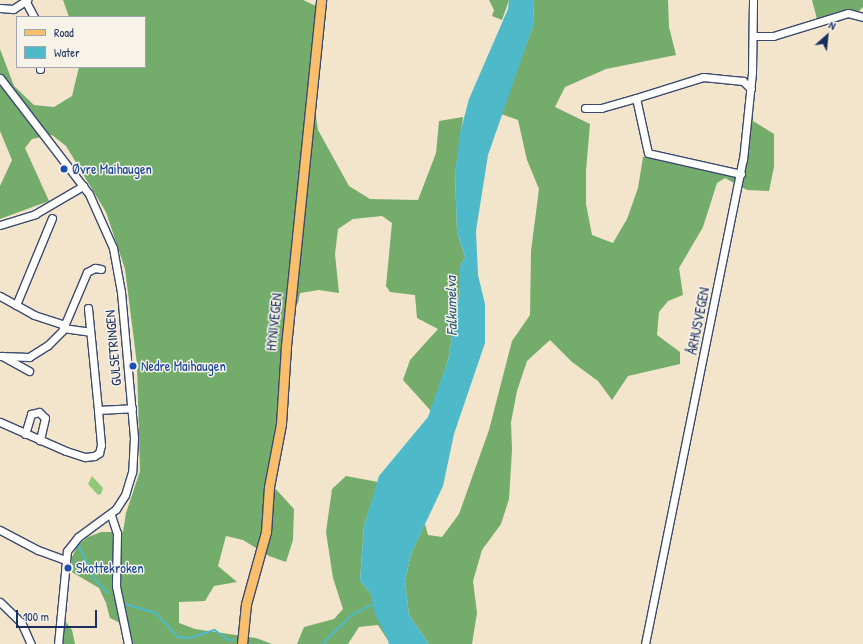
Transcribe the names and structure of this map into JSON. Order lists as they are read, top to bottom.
{
  "streets": {
    "main road": ["HYNIVEGEN"],
    "street": ["ÅRHUSVEGEN", "GULSETRINGEN"]
  },
  "water": ["Falkumelva"],
  "places": ["Øvre Maihaugen", "Nedre Maihaugen", "Skottekroken"],
  "legend": ["Road", "Water"],
  "scale_bar": "100 m",
  "north": "top right"
}
